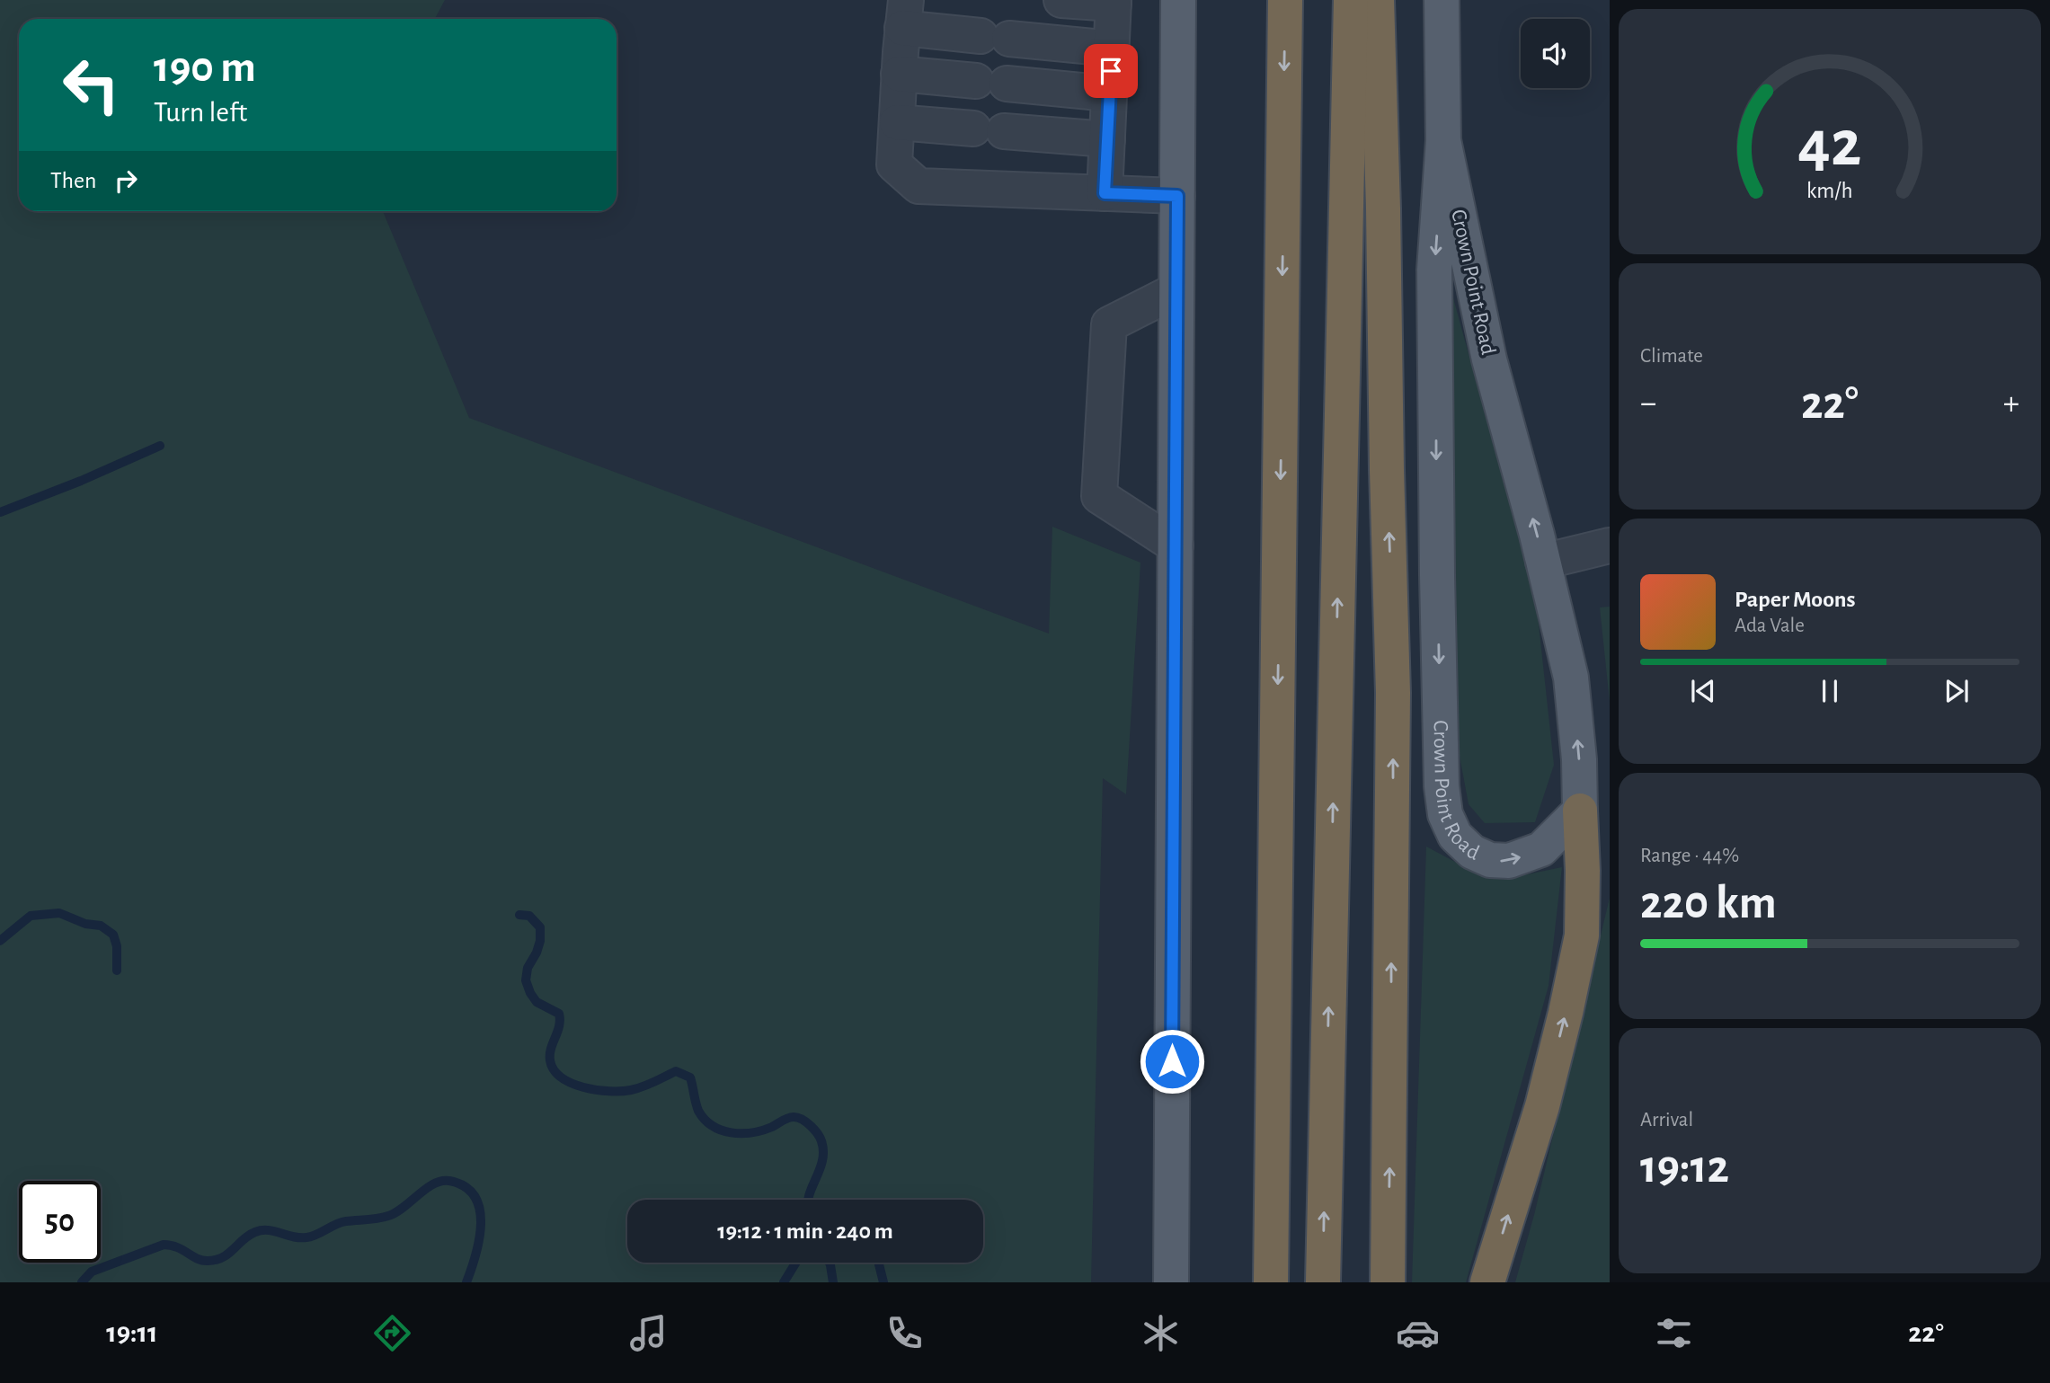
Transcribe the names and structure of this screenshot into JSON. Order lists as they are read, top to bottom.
{
  "streets": {
    "main road": ["Crown Point Road"]
  },
  "page": {
    "turn": ["190 m", "Turn left"],
    "then": "Then",
    "tile": [
      "Climate",
      ["Range · 44%", "220 km"],
      ["Arrival", "19:12"]
    ],
    "heat": ["−", "22°", "+"],
    "song": ["Paper Moons", "Ada Vale"],
    "limit": "50",
    "trip": "19:12 · 1 min · 240 m",
    "tabs": ["19:11", "22°"],
    "gauge": ["42", "km/h"]
  }
}
